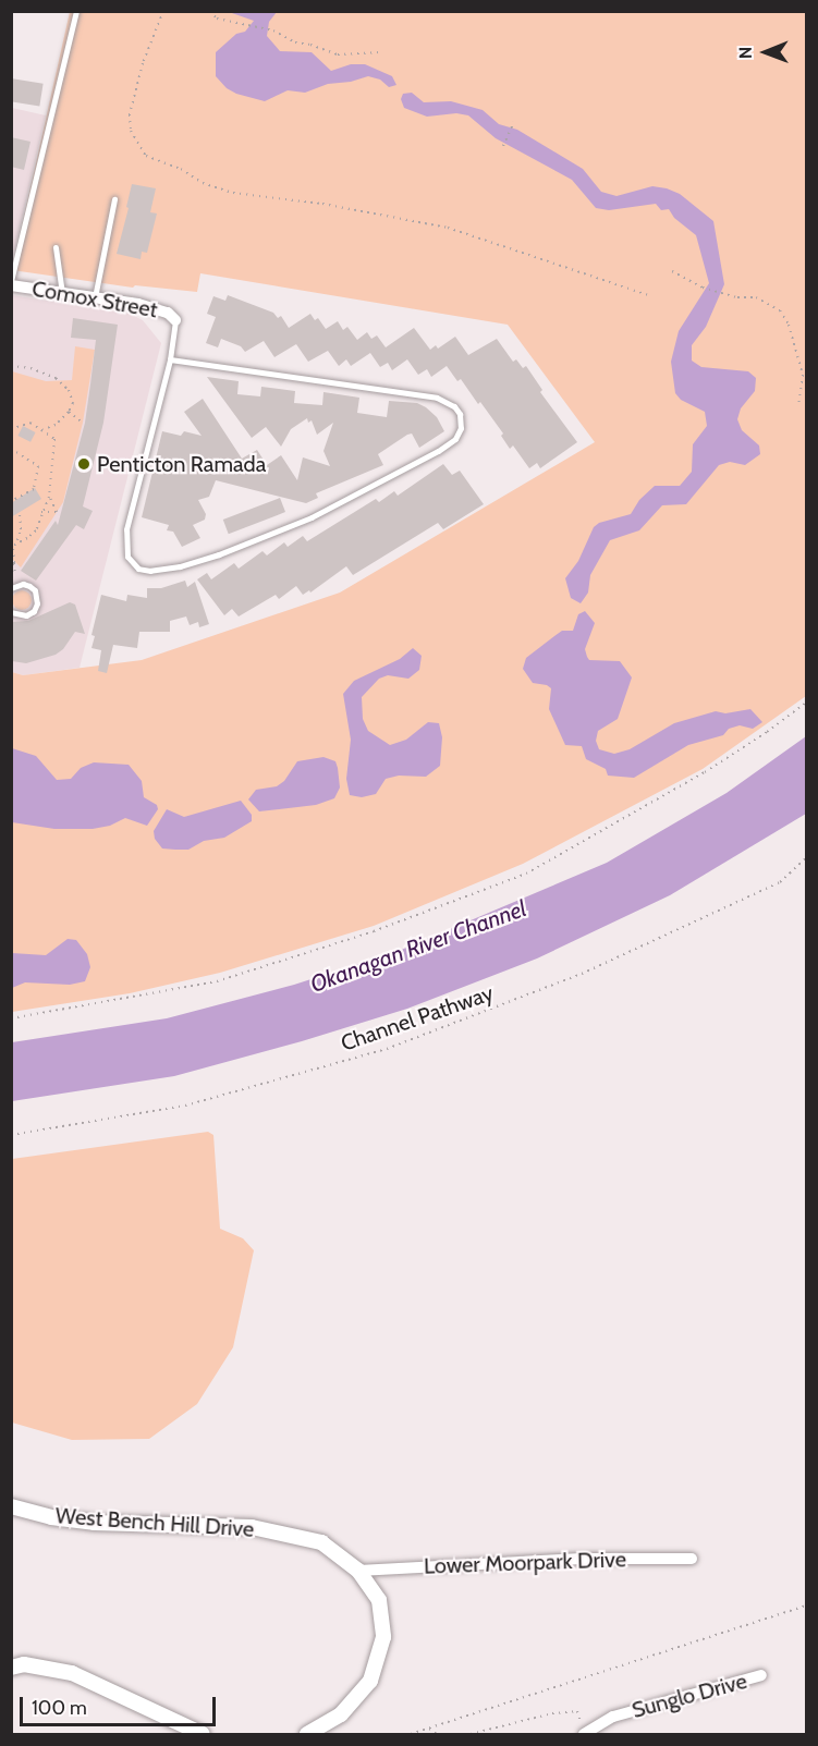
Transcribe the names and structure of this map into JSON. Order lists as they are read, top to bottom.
{
  "streets": {
    "street": [
      "Comox Street",
      "West Bench Hill Drive",
      "Lower Moorpark Drive",
      "Sunglo Drive"
    ],
    "path": ["Channel Pathway"]
  },
  "crossings": [
    ["West Bench Hill Drive", "Lower Moorpark Drive"]
  ],
  "water": ["Okanagan River Channel"],
  "places": ["Penticton Ramada"],
  "scale_bar": "100 m",
  "north": "left"
}
